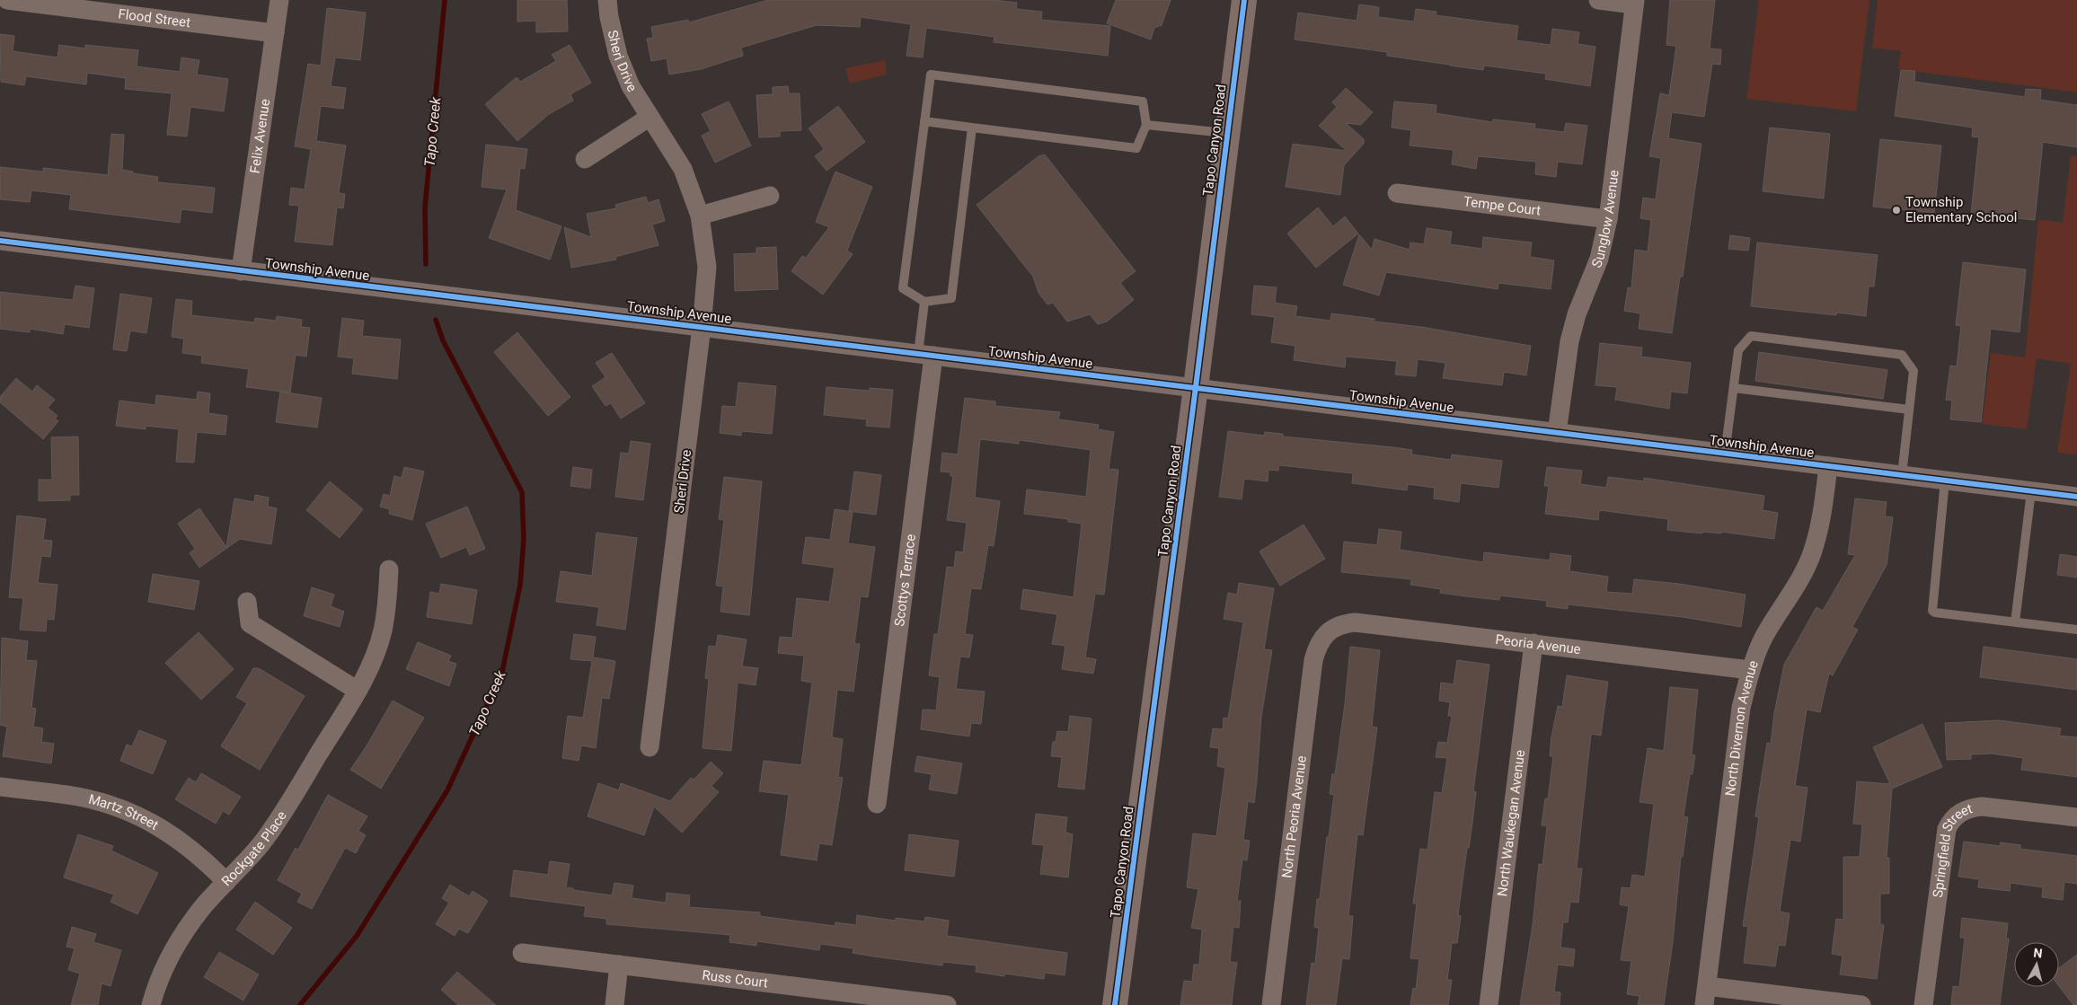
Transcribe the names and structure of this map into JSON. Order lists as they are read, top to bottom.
{
  "streets": {
    "main road": ["Tapo Canyon Road"],
    "street": [
      "Flood Street",
      "Sheri Drive",
      "Felix Avenue",
      "Tempe Court",
      "Sunglow Avenue",
      "Township Avenue",
      "Scottys Terrace",
      "Peoria Avenue",
      "North Divernon Avenue",
      "Martz Street",
      "North Peoria Avenue",
      "North Waukegan Avenue",
      "Rockgate Place",
      "Springfield Street",
      "Russ Court"
    ]
  },
  "crossings": [
    ["Flood Street", "Felix Avenue"],
    ["Sheri Drive", "Township Avenue"],
    ["Felix Avenue", "Township Avenue"],
    ["Tapo Canyon Road", "Township Avenue"],
    ["Tempe Court", "Sunglow Avenue"],
    ["Sunglow Avenue", "Township Avenue"],
    ["Township Avenue", "Scottys Terrace"],
    ["Township Avenue", "North Divernon Avenue"],
    ["Peoria Avenue", "North Divernon Avenue"],
    ["Peoria Avenue", "North Peoria Avenue"],
    ["Peoria Avenue", "North Waukegan Avenue"],
    ["Martz Street", "Rockgate Place"]
  ],
  "water": ["Tapo Creek"],
  "places": ["Township Elementary School"],
  "north": "top"
}
